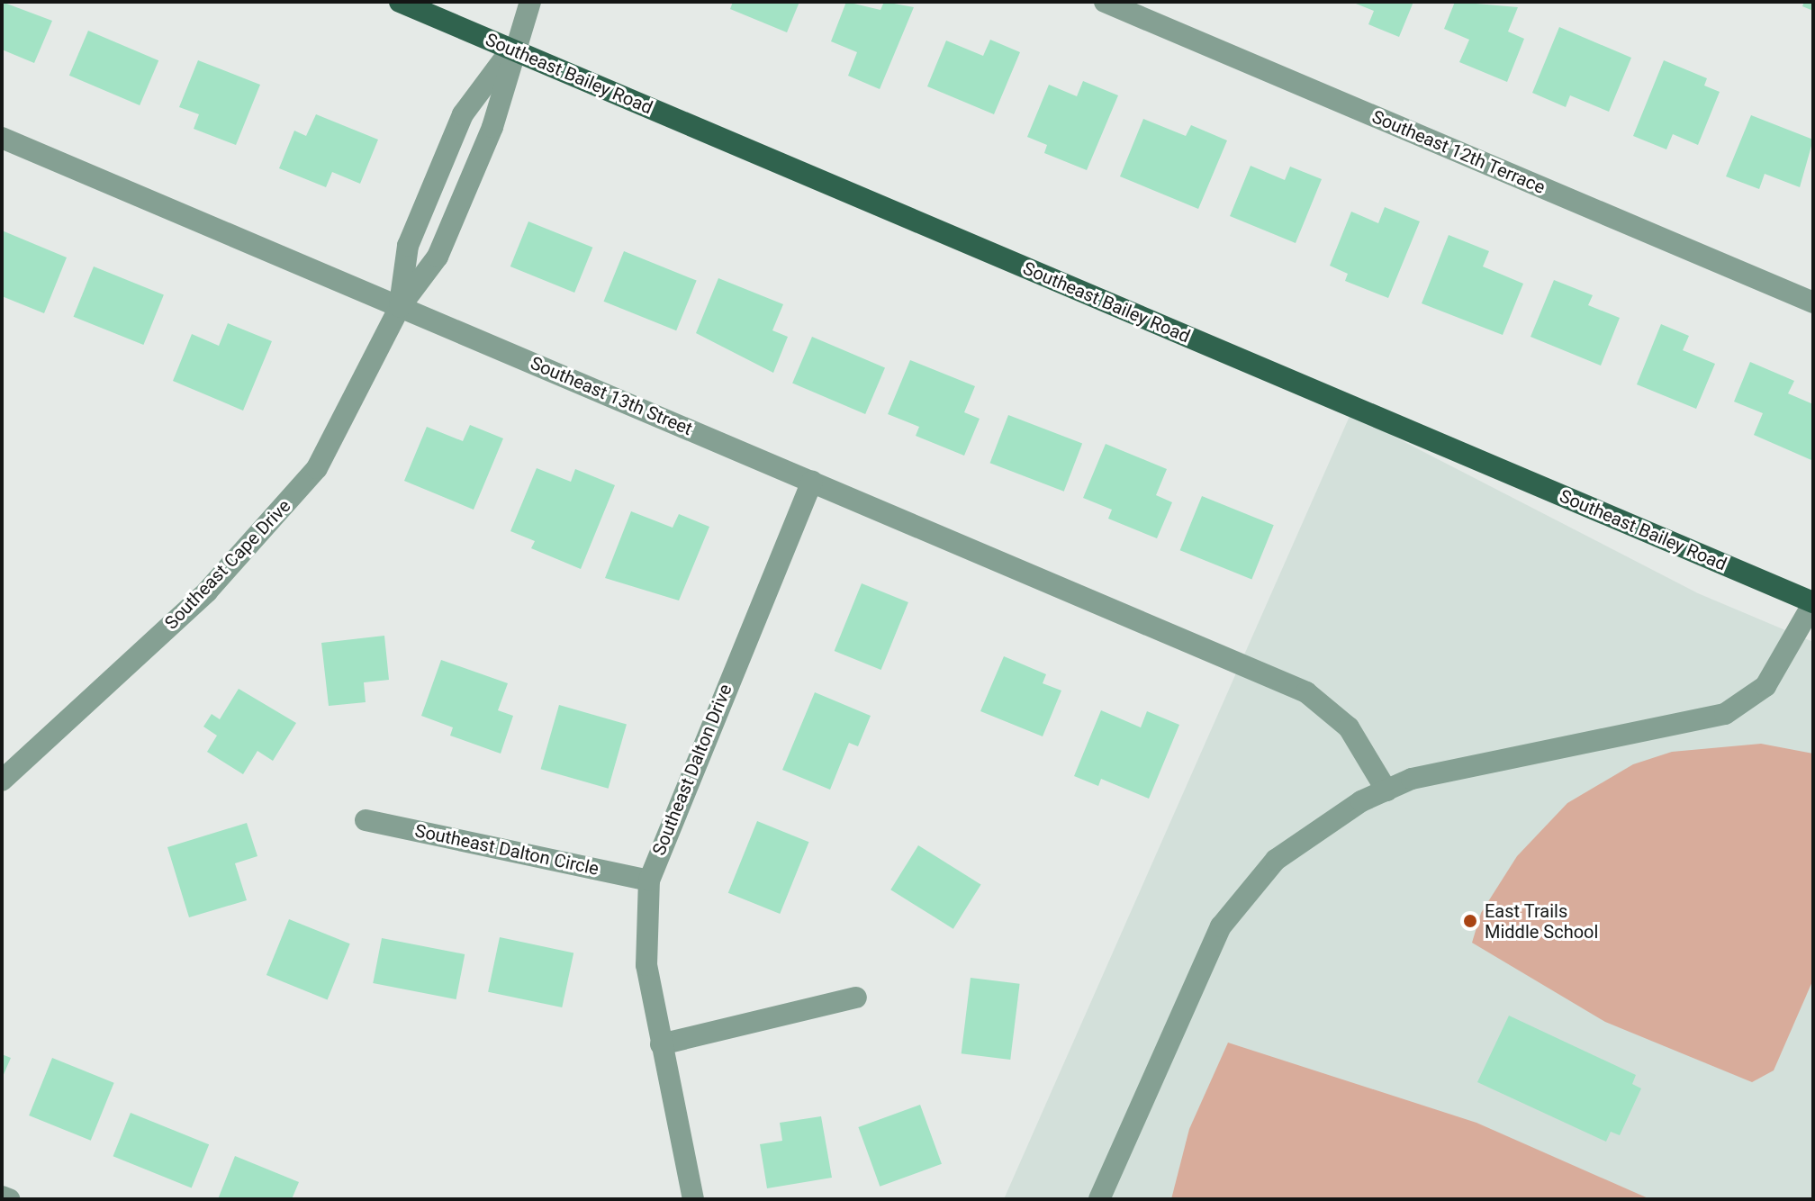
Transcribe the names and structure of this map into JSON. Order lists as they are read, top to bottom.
{
  "streets": {
    "main road": ["Southeast Bailey Road"],
    "street": [
      "Southeast 12th Terrace",
      "Southeast 13th Street",
      "Southeast Cape Drive",
      "Southeast Dalton Drive",
      "Southeast Dalton Circle"
    ]
  },
  "crossings": [
    ["Southeast Bailey Road", "Southeast Cape Drive"],
    ["Southeast 13th Street", "Southeast Cape Drive"],
    ["Southeast 13th Street", "Southeast Dalton Drive"],
    ["Southeast Dalton Drive", "Southeast Dalton Circle"]
  ],
  "places": ["East Trails Middle School"]
}
